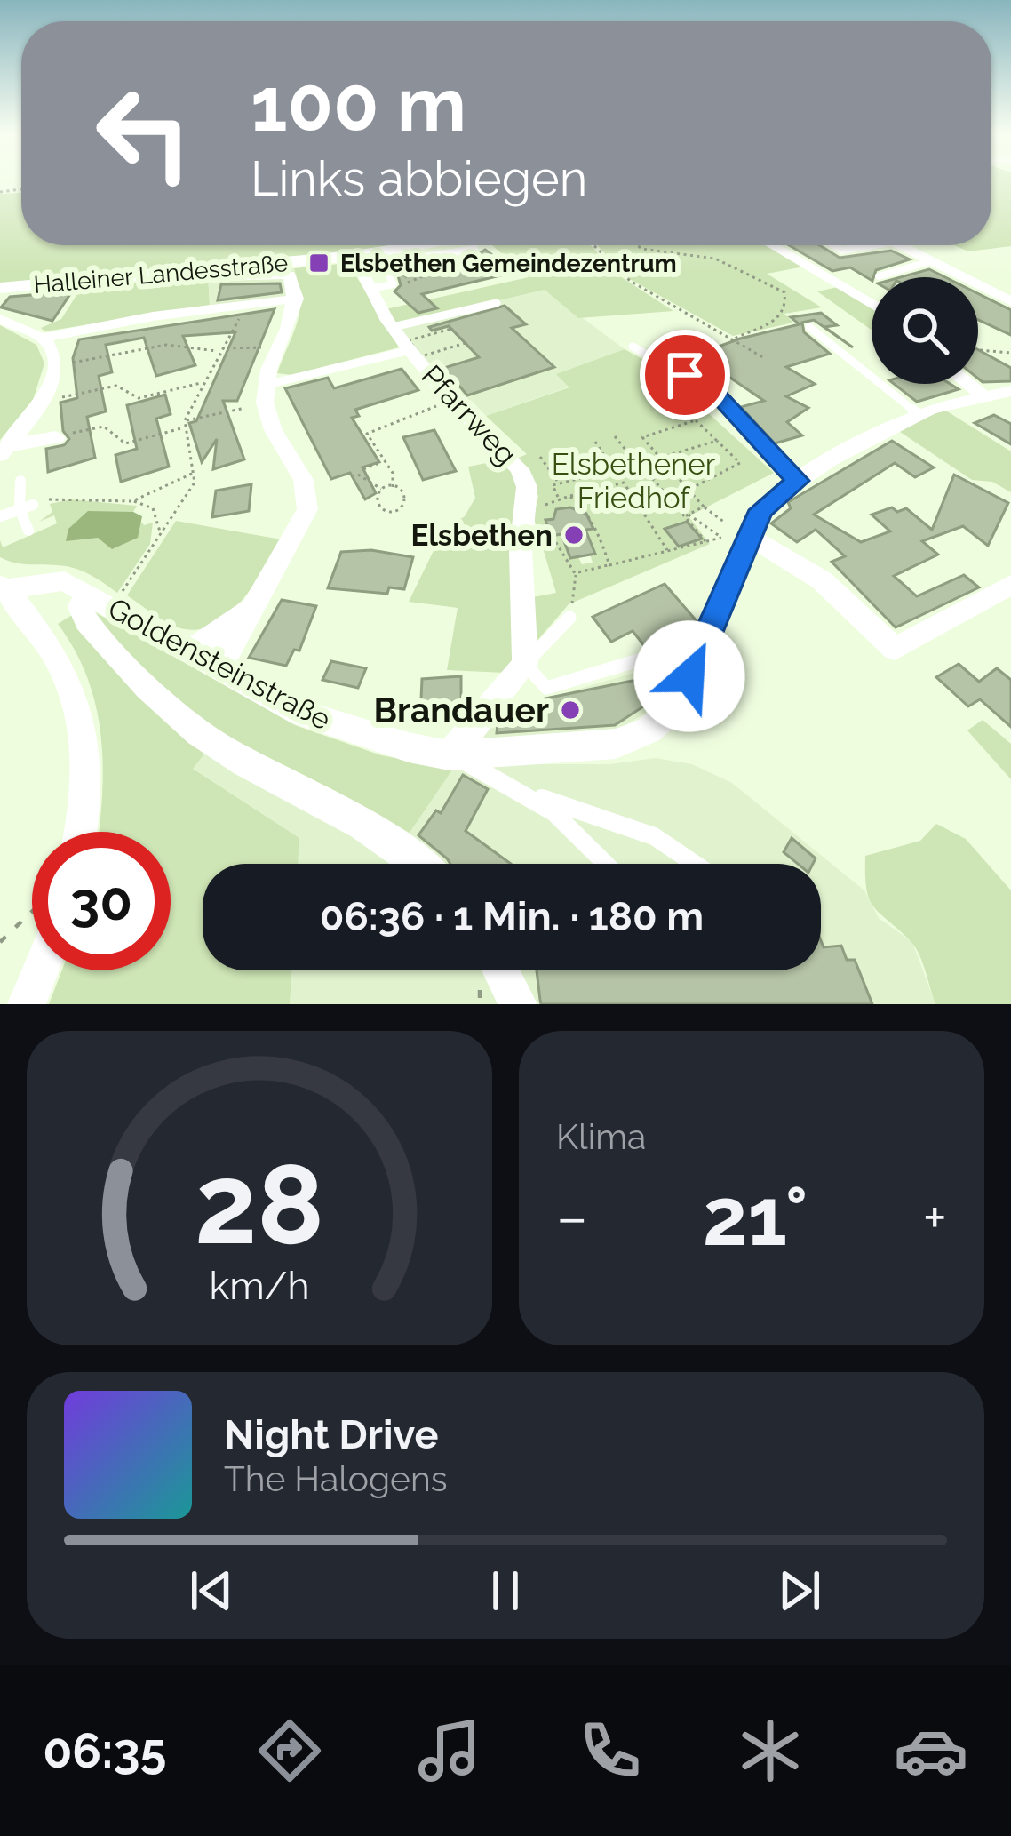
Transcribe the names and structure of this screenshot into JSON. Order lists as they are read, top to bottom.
{
  "streets": {
    "main road": ["Halleiner Landesstraße"],
    "street": ["Pfarrweg", "Goldensteinstraße"]
  },
  "crossings": [
    ["Halleiner Landesstraße", "Pfarrweg"]
  ],
  "parks": ["Elsbethener Friedhof"],
  "places": {
    "transit": ["Elsbethen Gemeindezentrum"],
    "other": ["Elsbethen", "Brandauer"]
  },
  "page": {
    "turn": ["100 m", "Links abbiegen"],
    "limit": "30",
    "trip": "06:36 · 1 Min. · 180 m",
    "tile": "Klima",
    "heat": ["−", "21°", "+"],
    "song": ["Night Drive", "The Halogens"],
    "tabs": "06:35",
    "gauge": ["28", "km/h"]
  }
}
